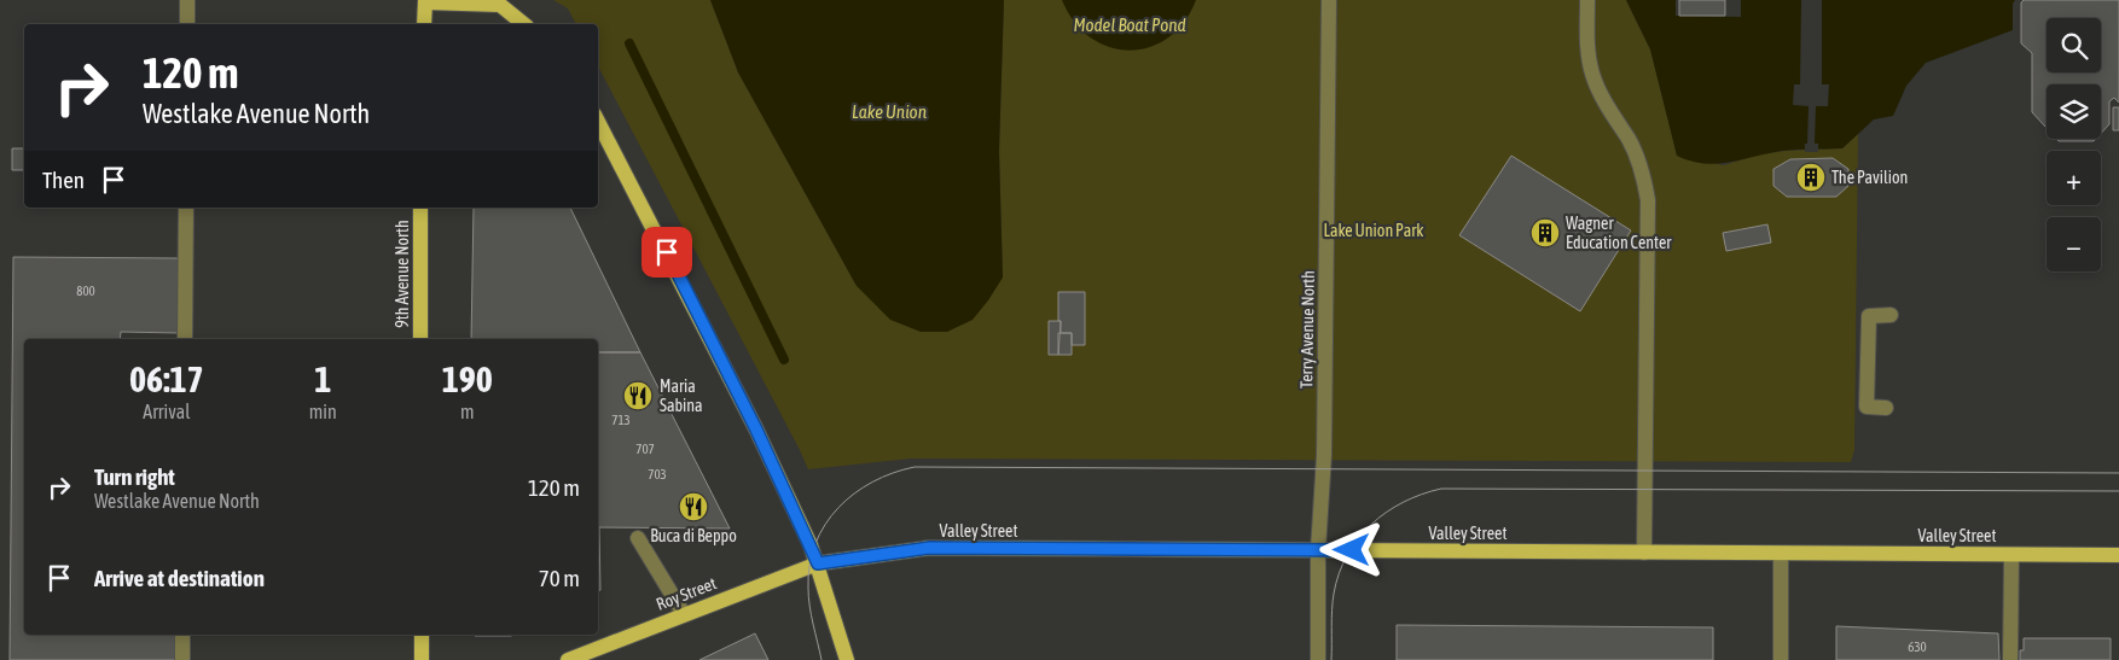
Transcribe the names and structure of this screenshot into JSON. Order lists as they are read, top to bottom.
{
  "streets": {
    "main road": ["9th Avenue North", "Valley Street", "Roy Street"],
    "street": ["Terry Avenue North"]
  },
  "crossings": [
    ["Terry Avenue North", "Valley Street"],
    ["Valley Street", "Roy Street"]
  ],
  "water": ["Model Boat Pond", "Lake Union"],
  "parks": ["Lake Union Park"],
  "places": {
    "building": ["The Pavilion", "Wagner Education Center"],
    "restaurant": ["Maria Sabina", "Buca di Beppo"]
  },
  "house_numbers": [
    "800",
    "713",
    "707",
    "703",
    "630"
  ],
  "page": {
    "map_buttons": ["+", "−"],
    "turn": ["120 m", "Westlake Avenue North"],
    "then": "Then",
    "eta": [
      "06:17",
      "Arrival",
      "1",
      "min",
      "190",
      "m"
    ],
    "list": [
      {
        "name": "Turn right",
        "note": "Westlake Avenue North",
        "value": "120 m"
      },
      {
        "name": "Arrive at destination",
        "value": "70 m"
      }
    ]
  }
}
